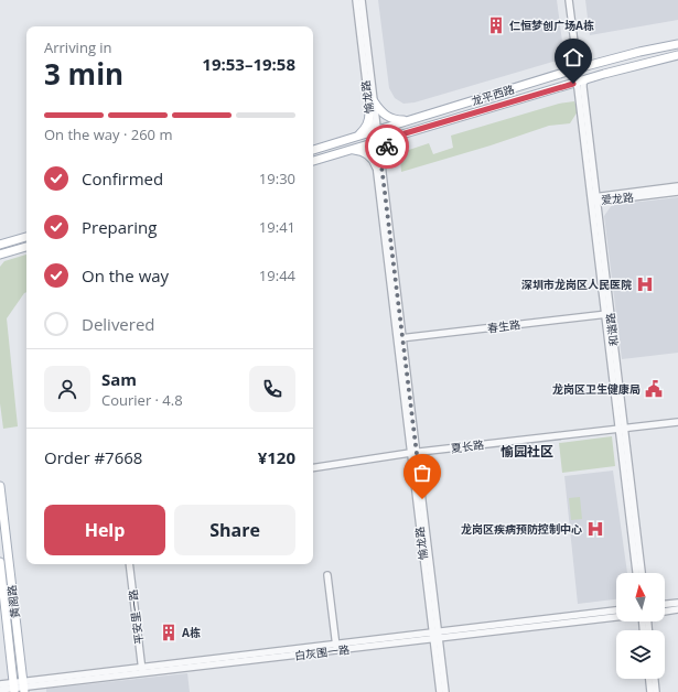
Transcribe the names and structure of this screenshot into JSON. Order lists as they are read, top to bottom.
{
  "streets": {
    "main road": ["龙平西路", "黄阁路"],
    "street": [
      "愉龙路",
      "爱龙路",
      "春生路",
      "和谐路",
      "夏长路",
      "平安里一路",
      "白灰围一路"
    ]
  },
  "crossings": [
    ["龙平西路", "愉龙路"],
    ["龙平西路", "和谐路"],
    ["愉龙路", "春生路"],
    ["愉龙路", "夏长路"],
    ["愉龙路", "白灰围一路"],
    ["爱龙路", "和谐路"],
    ["春生路", "和谐路"],
    ["和谐路", "夏长路"],
    ["黄阁路", "白灰围一路"],
    ["平安里一路", "白灰围一路"]
  ],
  "districts": ["愉园社区"],
  "places": {
    "building": ["仁恒梦创广场A栋", "A栋"],
    "hospital": ["深圳市龙岗区人民医院", "龙岗区疾病预防控制中心"],
    "public building": ["龙岗区卫生健康局"]
  },
  "north": "top",
  "page": {
    "heading": ["3 min", "Arriving in", "19:53–19:58"],
    "panel": [
      "Sam",
      "Courier · 4.8",
      "Order #7668",
      "¥120"
    ],
    "bar": "On the way · 260 m",
    "list": [
      ["Confirmed", "19:30"],
      ["Preparing", "19:41"],
      ["On the way", "19:44"],
      "Delivered"
    ],
    "buttons": ["Help", "Share"]
  }
}
